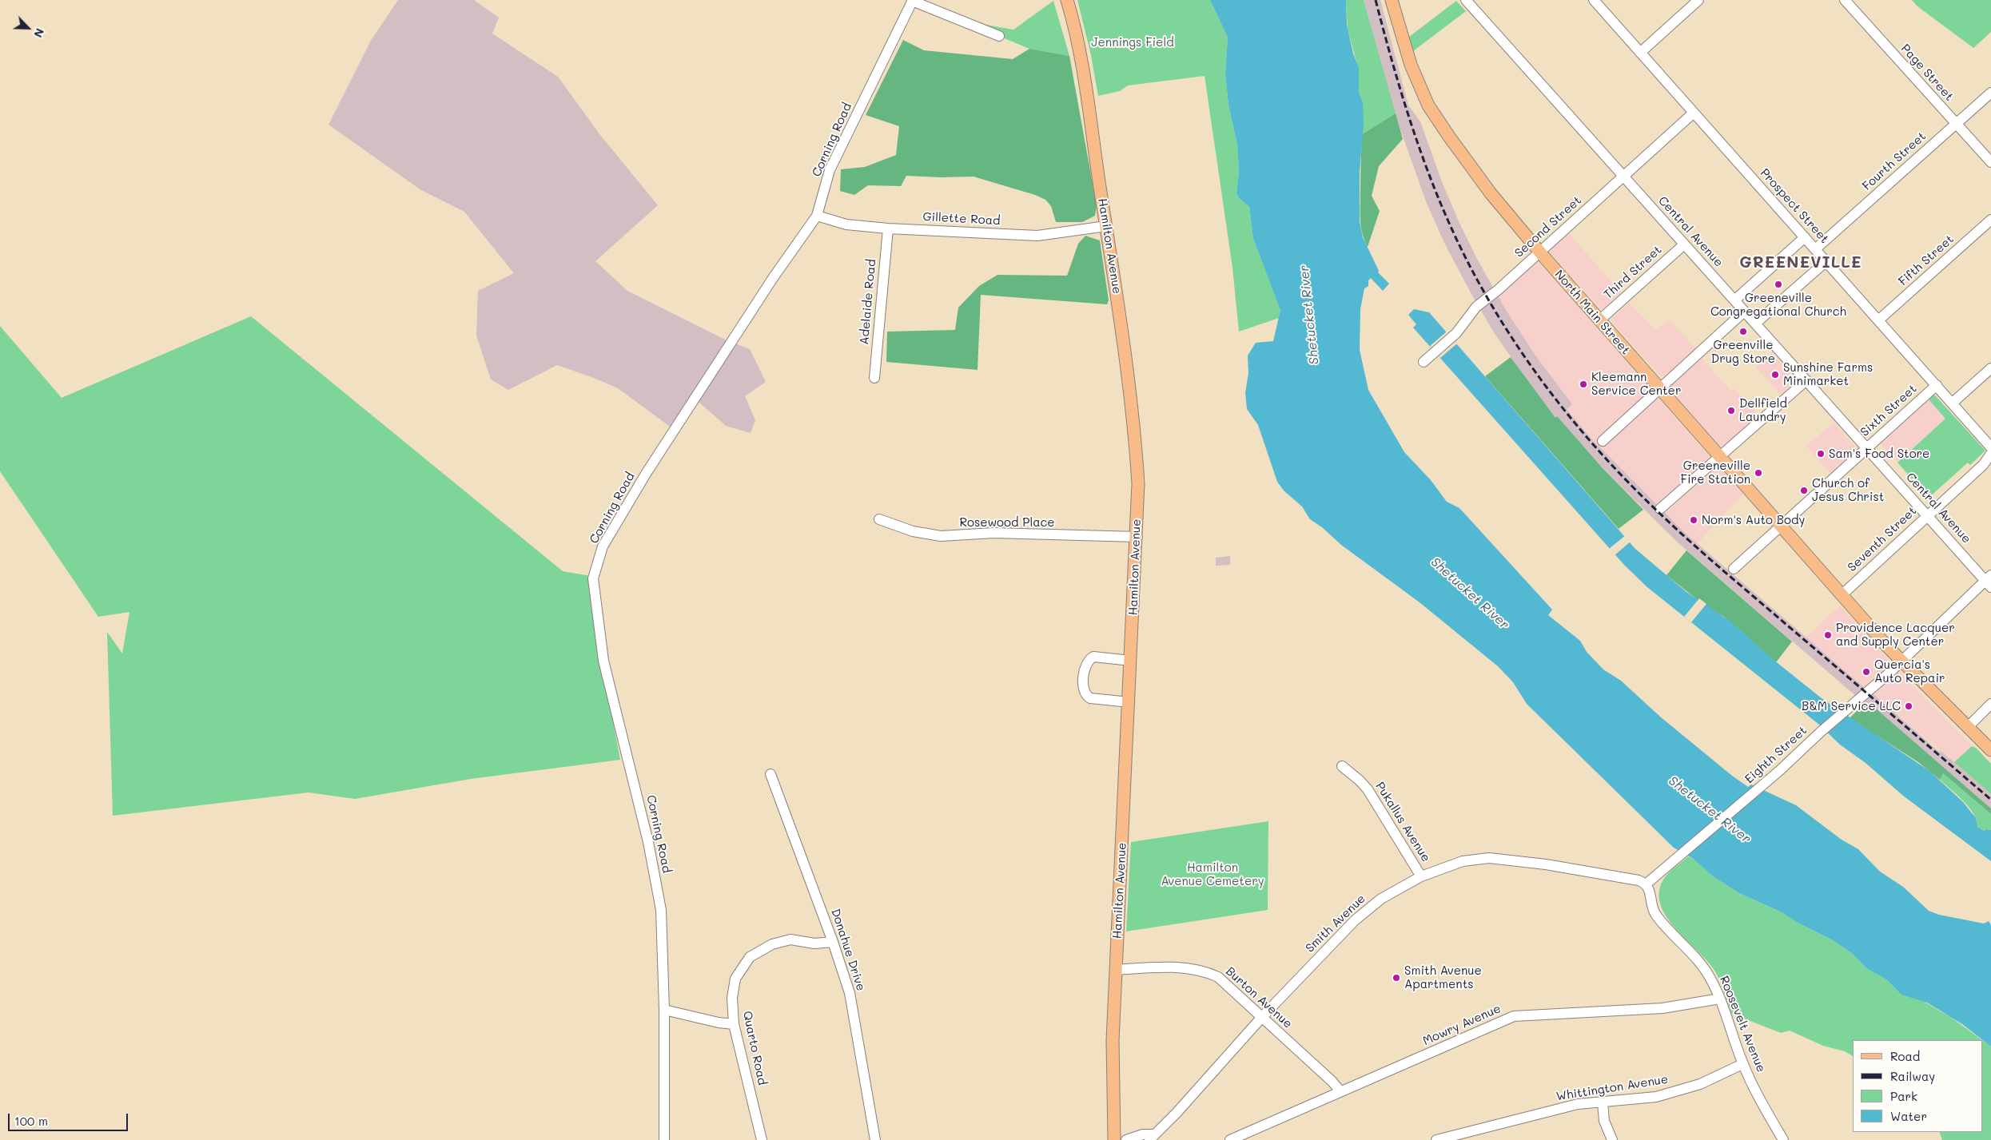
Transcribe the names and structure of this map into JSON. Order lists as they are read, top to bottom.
{
  "streets": {
    "main road": ["Hamilton Avenue", "North Main Street"],
    "street": [
      "Page Street",
      "Corning Road",
      "Fourth Street",
      "Prospect Street",
      "Gillette Road",
      "Second Street",
      "Central Avenue",
      "Fifth Street",
      "Third Street",
      "Adelaide Road",
      "Sixth Street",
      "Rosewood Place",
      "Seventh Street",
      "Eighth Street",
      "Pukallus Avenue",
      "Smith Avenue",
      "Donahue Drive",
      "Burton Avenue",
      "Roosevelt Avenue",
      "Mowry Avenue",
      "Quarto Road",
      "Whittington Avenue"
    ]
  },
  "crossings": [
    ["Page Street", "Fourth Street"],
    ["Corning Road", "Gillette Road"],
    ["Fourth Street", "Prospect Street"],
    ["Prospect Street", "Second Street"],
    ["Prospect Street", "Fifth Street"],
    ["Prospect Street", "Sixth Street"],
    ["Gillette Road", "Hamilton Avenue"],
    ["Gillette Road", "Adelaide Road"],
    ["Second Street", "Central Avenue"],
    ["Second Street", "North Main Street"],
    ["Central Avenue", "Third Street"],
    ["Central Avenue", "Sixth Street"],
    ["Central Avenue", "Seventh Street"],
    ["Central Avenue", "Eighth Street"],
    ["Hamilton Avenue", "Rosewood Place"],
    ["Hamilton Avenue", "Burton Avenue"],
    ["Third Street", "North Main Street"],
    ["North Main Street", "Sixth Street"],
    ["North Main Street", "Seventh Street"],
    ["North Main Street", "Eighth Street"],
    ["Eighth Street", "Smith Avenue"],
    ["Eighth Street", "Roosevelt Avenue"],
    ["Pukallus Avenue", "Smith Avenue"],
    ["Smith Avenue", "Burton Avenue"],
    ["Smith Avenue", "Roosevelt Avenue"],
    ["Donahue Drive", "Quarto Road"],
    ["Burton Avenue", "Mowry Avenue"],
    ["Roosevelt Avenue", "Mowry Avenue"],
    ["Roosevelt Avenue", "Whittington Avenue"]
  ],
  "districts": ["GREENEVILLE"],
  "water": ["Shetucket River"],
  "parks": ["Jennings Field", "Hamilton Avenue Cemetery"],
  "places": [
    "Greeneville Congregational Church",
    "Greenville Drug Store",
    "Sunshine Farms Minimarket",
    "Kleemann Service Center",
    "Dellfield Laundry",
    "Sam's Food Store",
    "Greeneville Fire Station",
    "Church of Jesus Christ",
    "Norm's Auto Body",
    "Providence Lacquer and Supply Center",
    "Quercia's Auto Repair",
    "B&M Service LLC",
    "Smith Avenue Apartments"
  ],
  "legend": [
    "Road",
    "Railway",
    "Park",
    "Water"
  ],
  "scale_bar": "100 m",
  "north": "bottom right"
}
